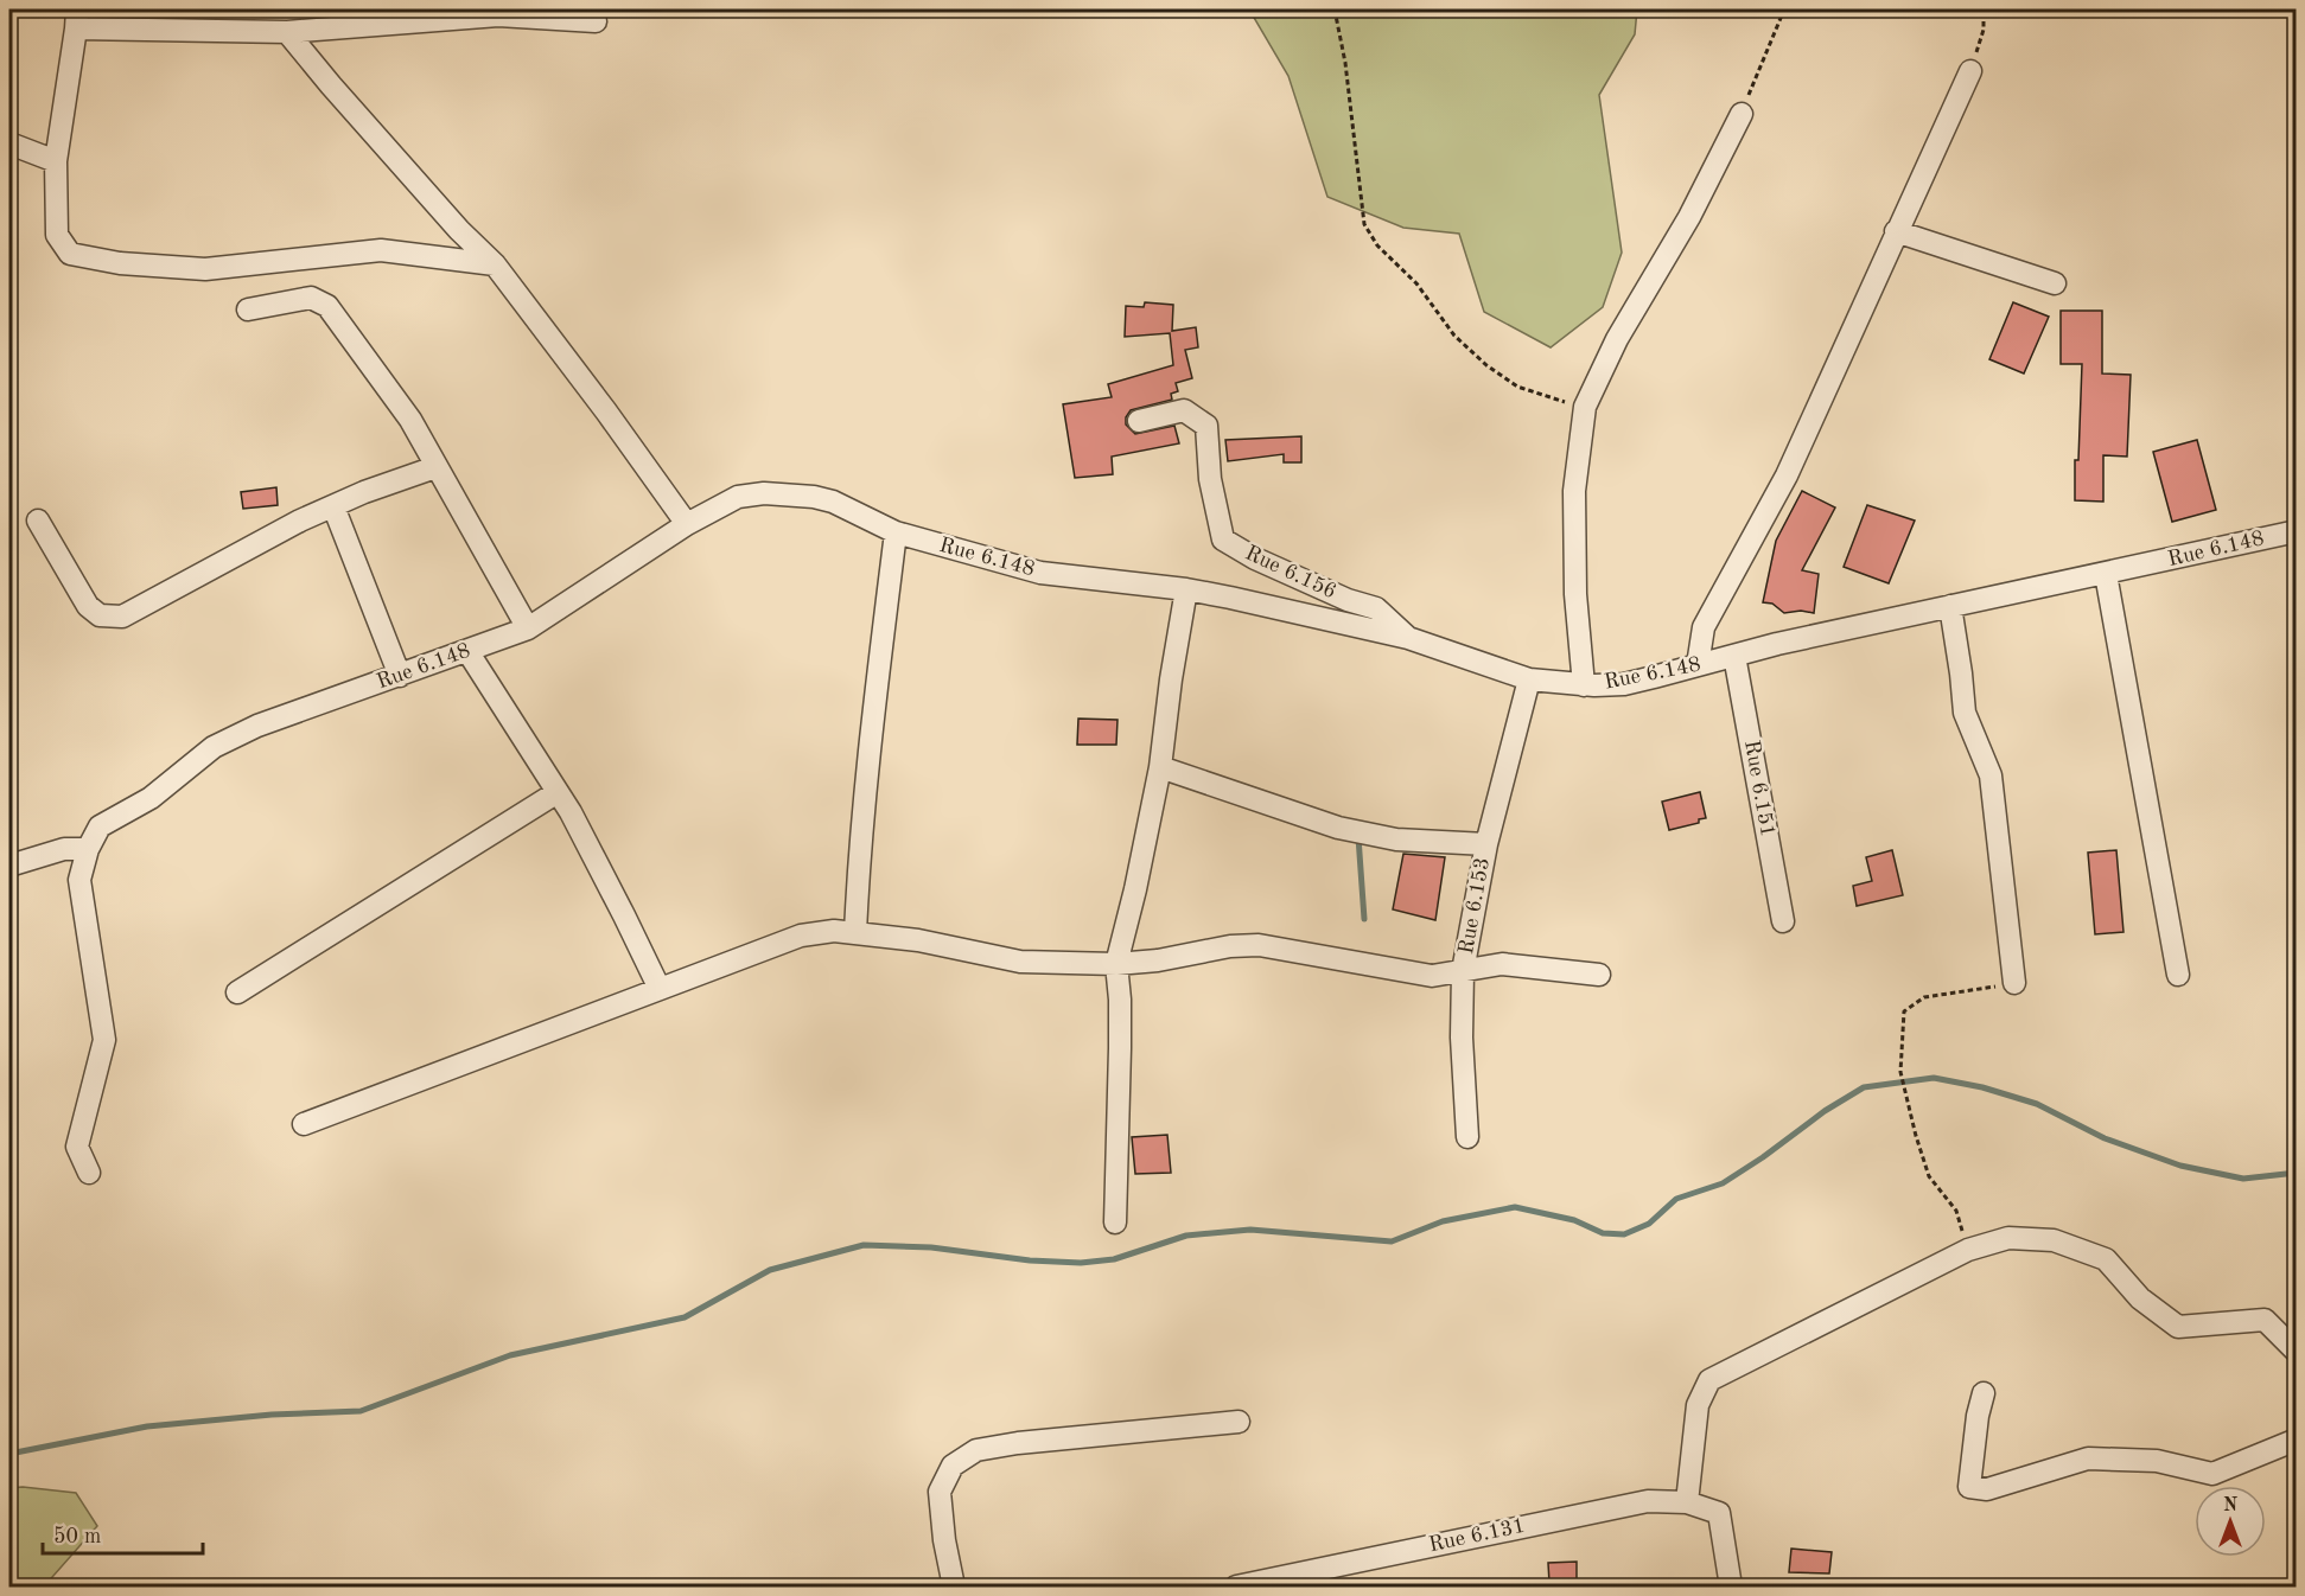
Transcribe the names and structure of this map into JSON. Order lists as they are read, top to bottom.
{
  "streets": {
    "street": [
      "Rue 6.148",
      "Rue 6.156",
      "Rue 6.151",
      "Rue 6.153",
      "Rue 6.131"
    ]
  },
  "crossings": [
    ["Rue 6.148", "Rue 6.156"],
    ["Rue 6.148", "Rue 6.151"],
    ["Rue 6.148", "Rue 6.153"]
  ],
  "scale_bar": "50 m",
  "north": "top"
}
